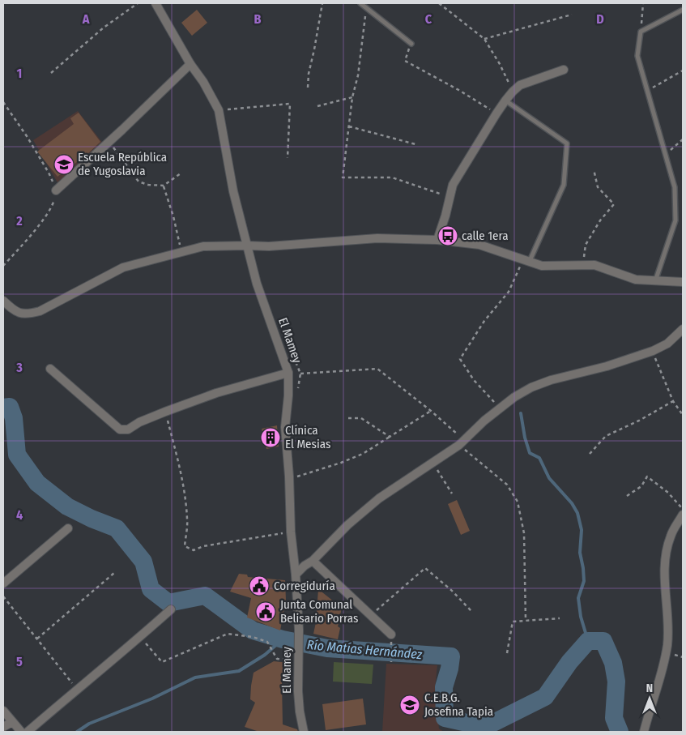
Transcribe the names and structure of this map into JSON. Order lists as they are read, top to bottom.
{
  "streets": {
    "street": ["El Mamey"]
  },
  "water": ["Río Matías Hernández"],
  "places": {
    "school or university": ["Escuela República de Yugoslavia", "C.E.B.G. Josefina Tapia"],
    "bus stop": ["calle 1era"],
    "building": ["Clínica El Mesias"],
    "public building": ["Corregiduría", "Junta Comunal Belisario Porras"]
  },
  "north": "top",
  "grid": {
    "columns": [
      "A",
      "B",
      "C",
      "D"
    ],
    "rows": [
      "1",
      "2",
      "3",
      "4",
      "5"
    ]
  }
}
